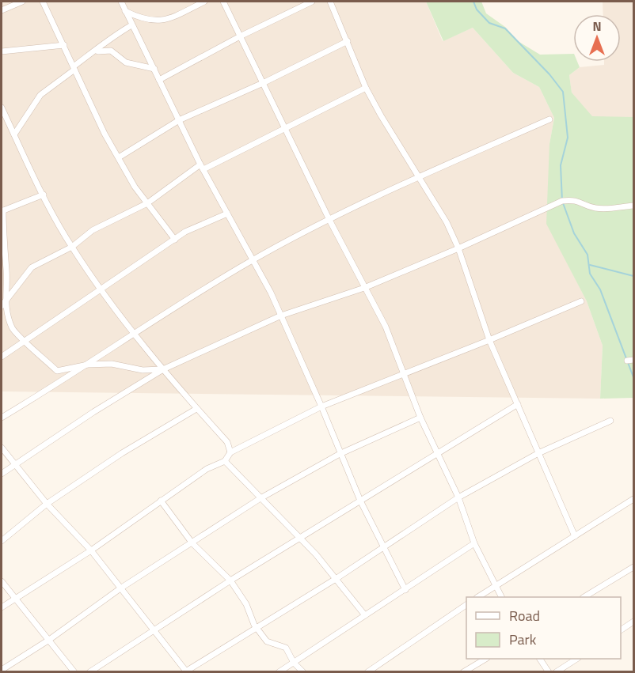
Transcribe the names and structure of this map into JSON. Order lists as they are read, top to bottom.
{
  "legend": ["Road", "Park"],
  "north": "top"
}
